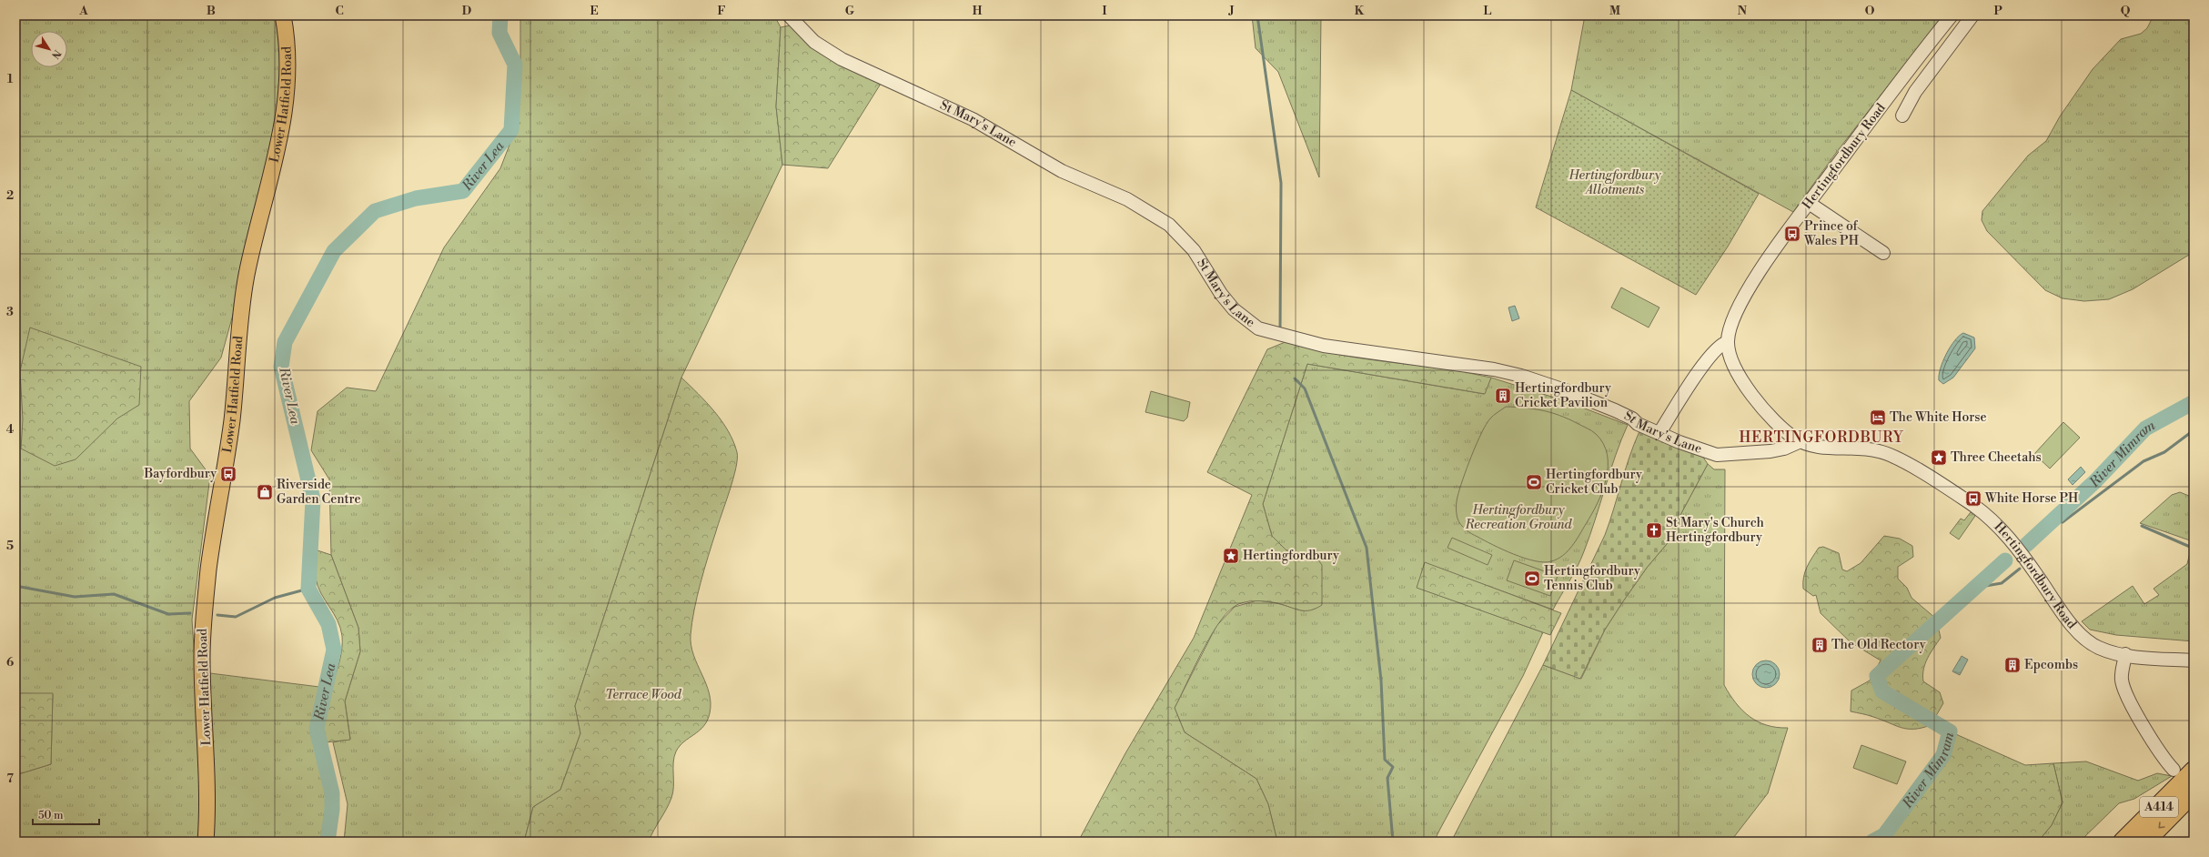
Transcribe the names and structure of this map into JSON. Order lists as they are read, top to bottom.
{
  "streets": {
    "highway": ["A414"],
    "main road": ["Lower Hatfield Road"],
    "street": ["St Mary's Lane", "Hertingfordbury Road"]
  },
  "crossings": [
    ["St Mary's Lane", "Hertingfordbury Road"]
  ],
  "districts": ["HERTINGFORDBURY"],
  "water": ["River Lea", "River Mimram"],
  "parks": ["Hertingfordbury Allotments", "Hertingfordbury Recreation Ground", "Terrace Wood"],
  "places": {
    "bus stop": ["Prince of Wales PH", "Bayfordbury", "White Horse PH"],
    "building": ["Hertingfordbury Cricket Pavilion", "The Old Rectory", "Epcombs"],
    "hotel": ["The White Horse"],
    "place": ["Three Cheetahs", "Hertingfordbury"],
    "sports": ["Hertingfordbury Cricket Club", "Hertingfordbury Tennis Club"],
    "shop": ["Riverside Garden Centre"],
    "church": ["St Mary's Church Hertingfordbury"]
  },
  "scale_bar": "50 m",
  "north": "bottom right",
  "grid": {
    "columns": [
      "A",
      "B",
      "C",
      "D",
      "E",
      "F",
      "G",
      "H",
      "I",
      "J",
      "K",
      "L",
      "M",
      "N",
      "O",
      "P",
      "Q"
    ],
    "rows": [
      "1",
      "2",
      "3",
      "4",
      "5",
      "6",
      "7"
    ]
  }
}
